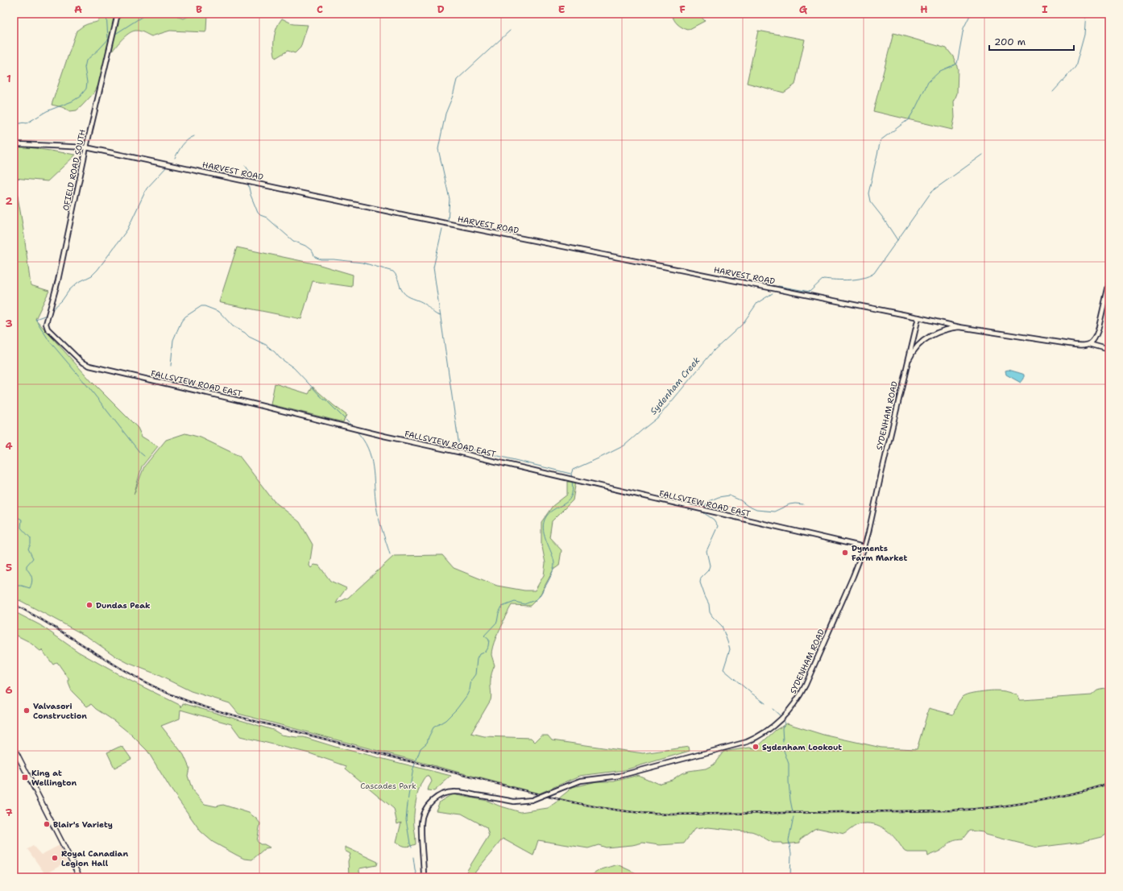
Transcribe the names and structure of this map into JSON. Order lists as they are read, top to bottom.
{
  "streets": {
    "street": [
      "OFIELD ROAD SOUTH",
      "HARVEST ROAD",
      "FALLSVIEW ROAD EAST",
      "SYDENHAM ROAD"
    ]
  },
  "crossings": [
    ["OFIELD ROAD SOUTH", "HARVEST ROAD"],
    ["OFIELD ROAD SOUTH", "FALLSVIEW ROAD EAST"],
    ["HARVEST ROAD", "SYDENHAM ROAD"],
    ["FALLSVIEW ROAD EAST", "SYDENHAM ROAD"]
  ],
  "water": ["Sydenham Creek"],
  "parks": ["Cascades Park"],
  "places": {
    "other": [
      "Dyments Farm Market",
      "Dundas Peak",
      "Valvasori Construction",
      "Sydenham Lookout",
      "Blair's Variety",
      "Royal Canadian Legion Hall"
    ],
    "transit": ["King at Wellington"]
  },
  "scale_bar": "200 m",
  "grid": {
    "columns": [
      "A",
      "B",
      "C",
      "D",
      "E",
      "F",
      "G",
      "H",
      "I"
    ],
    "rows": [
      "1",
      "2",
      "3",
      "4",
      "5",
      "6",
      "7"
    ]
  }
}
